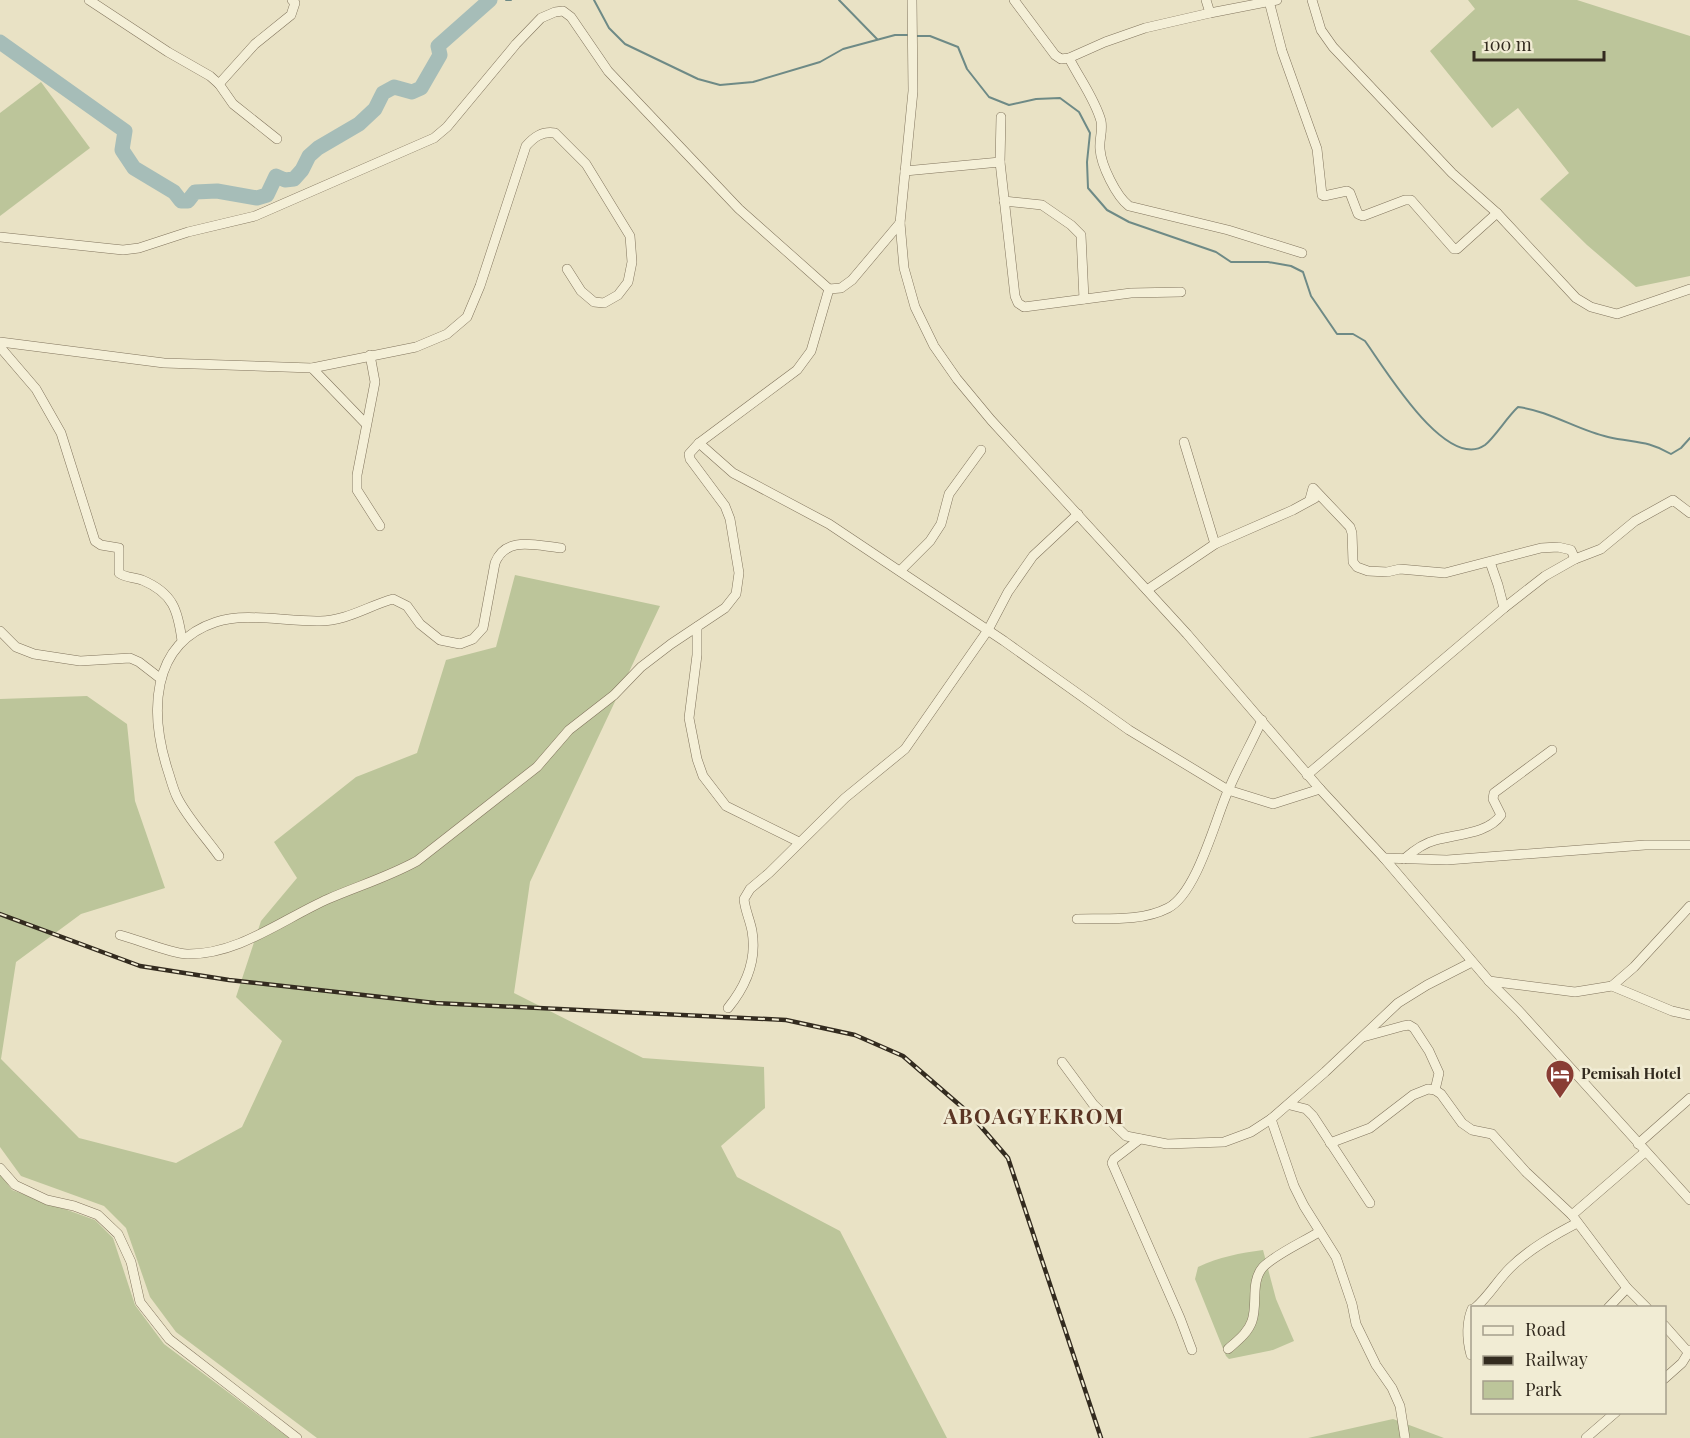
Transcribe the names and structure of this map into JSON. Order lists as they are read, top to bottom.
{
  "districts": ["ABOAGYEKROM"],
  "places": {
    "hotel": ["Pemisah Hotel"]
  },
  "legend": ["Road", "Railway", "Park"],
  "scale_bar": "100 m"
}
